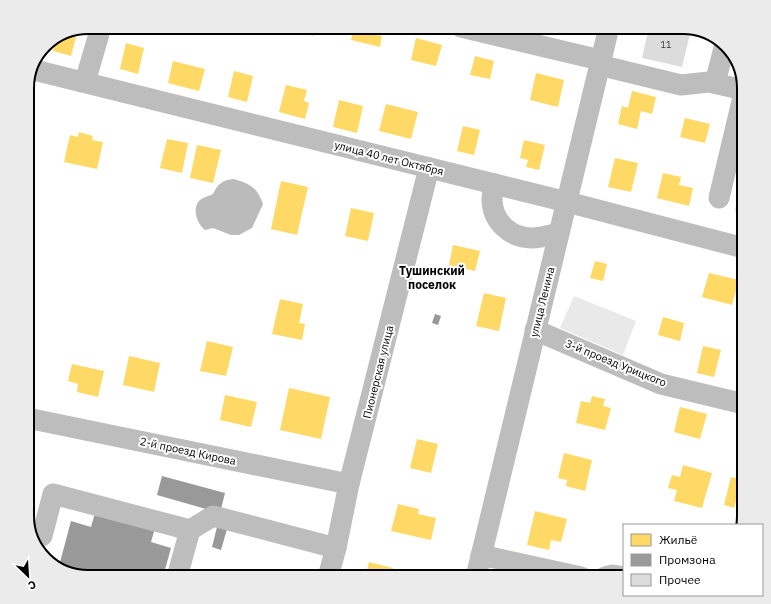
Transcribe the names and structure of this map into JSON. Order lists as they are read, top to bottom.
{
  "streets": {
    "street": [
      "улица 40 лет Октября",
      "улица Ленина",
      "3-й проезд Урицкого",
      "Пионерская улица",
      "2-й проезд Кирова"
    ]
  },
  "crossings": [
    ["улица 40 лет Октября", "улица Ленина"],
    ["улица 40 лет Октября", "Пионерская улица"],
    ["улица Ленина", "3-й проезд Урицкого"],
    ["Пионерская улица", "2-й проезд Кирова"]
  ],
  "districts": ["Тушинский поселок"],
  "house_numbers": ["11"],
  "legend": ["Жильё", "Промзона", "Прочее"],
  "north": "bottom right"
}
